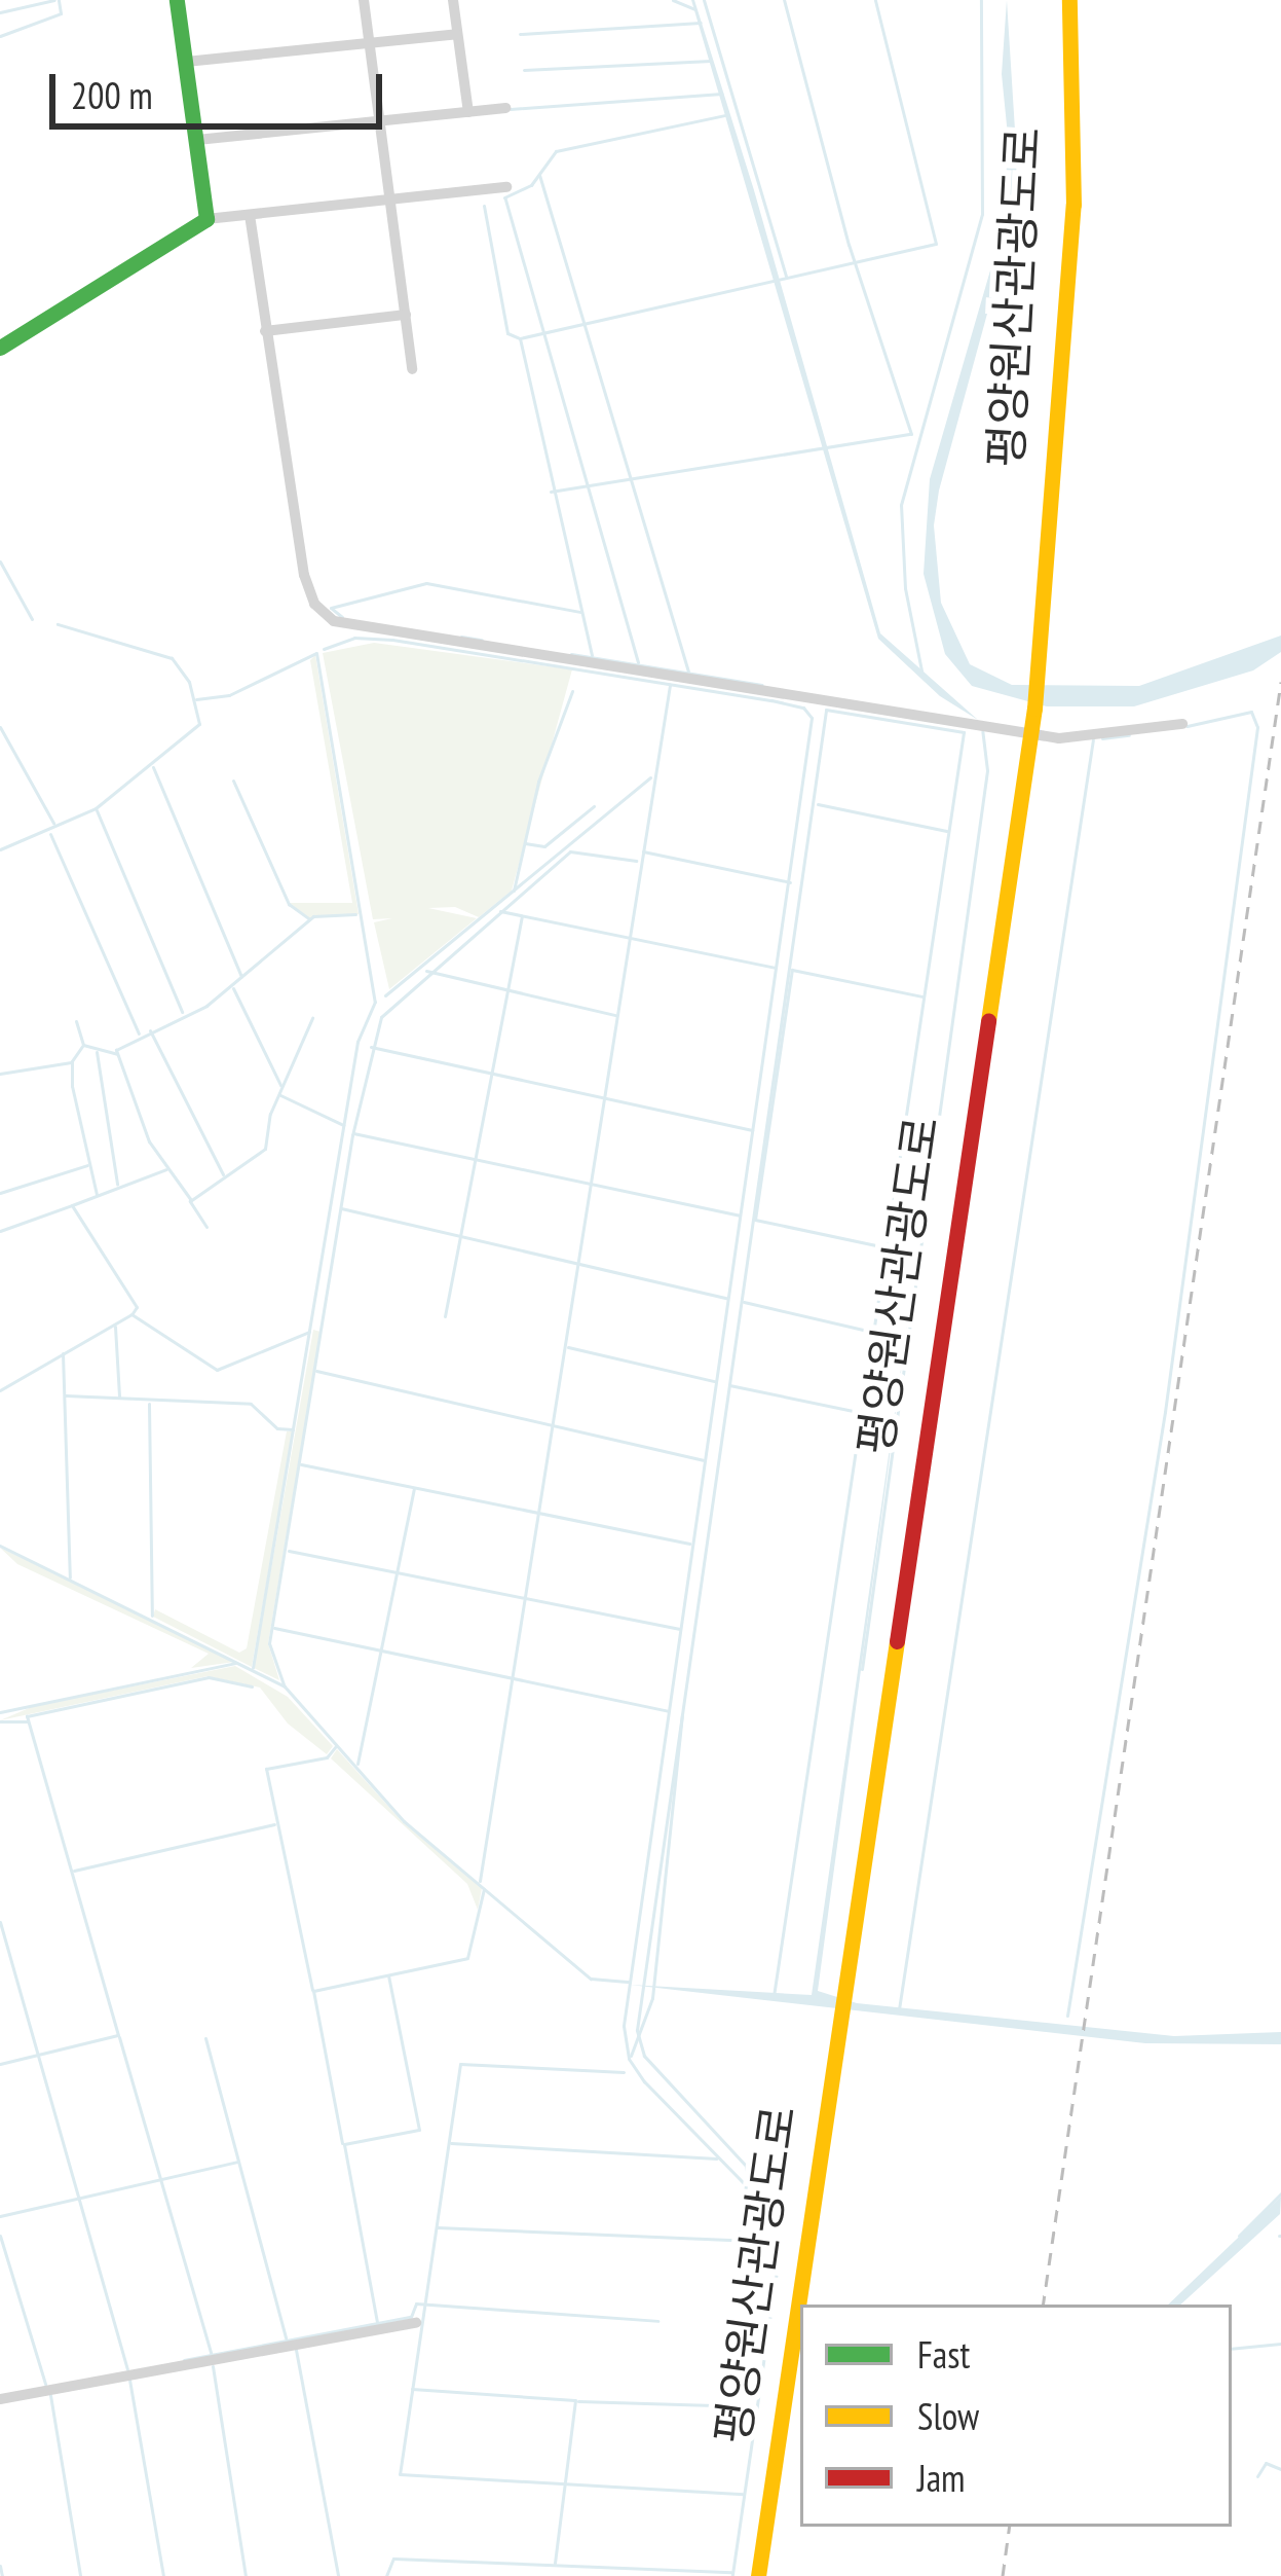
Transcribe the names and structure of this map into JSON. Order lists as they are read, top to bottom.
{
  "streets": {
    "main road": ["평양원산관광도로"]
  },
  "legend": ["Fast", "Slow", "Jam"],
  "scale_bar": "200 m"
}
